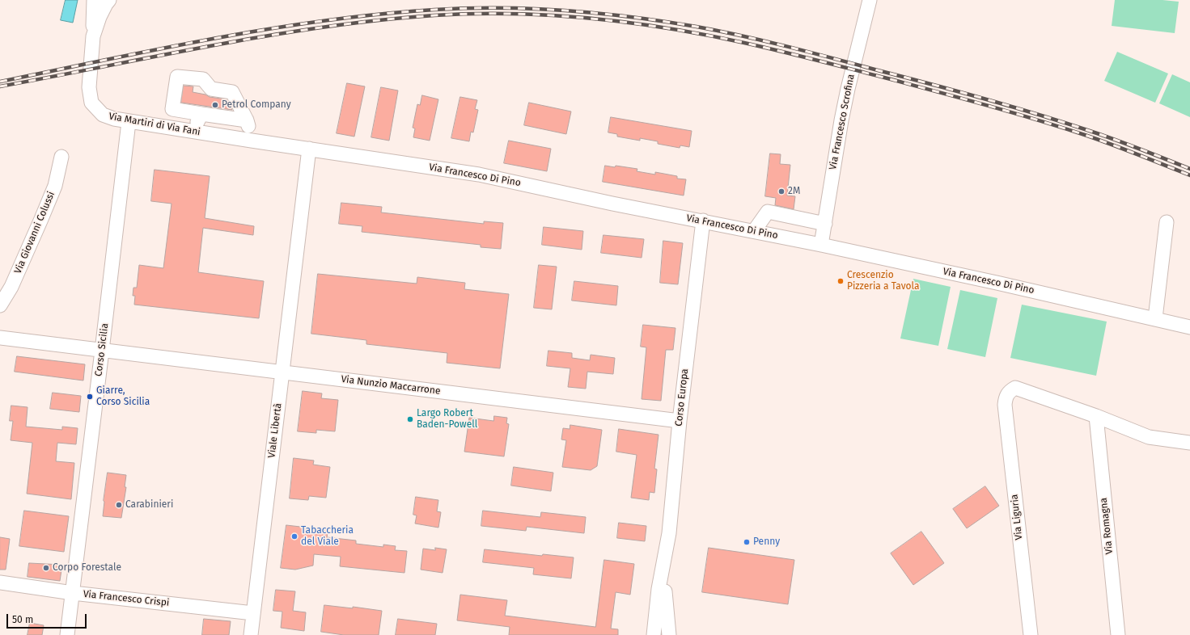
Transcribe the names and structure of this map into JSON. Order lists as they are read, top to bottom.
{
  "streets": {
    "street": [
      "Via Francesco Scrofina",
      "Via Martiri di Via Fani",
      "Via Francesco Di Pino",
      "Via Giovanni Colussi",
      "Corso Sicilia",
      "Via Nunzio Maccarrone",
      "Corso Europa",
      "Viale Libertà",
      "Via Liguria",
      "Via Romagna",
      "Via Francesco Crispi"
    ]
  },
  "crossings": [
    ["Via Francesco Scrofina", "Via Francesco Di Pino"],
    ["Via Martiri di Via Fani", "Via Francesco Di Pino"],
    ["Via Martiri di Via Fani", "Corso Sicilia"],
    ["Via Francesco Di Pino", "Corso Europa"],
    ["Via Francesco Di Pino", "Viale Libertà"],
    ["Corso Sicilia", "Via Nunzio Maccarrone"],
    ["Corso Sicilia", "Via Francesco Crispi"],
    ["Via Nunzio Maccarrone", "Corso Europa"],
    ["Via Nunzio Maccarrone", "Viale Libertà"],
    ["Viale Libertà", "Via Francesco Crispi"],
    ["Via Liguria", "Via Romagna"]
  ],
  "places": [
    "Petrol Company",
    "2M",
    "Crescenzio Pizzeria a Tavola",
    "Giarre, Corso Sicilia",
    "Largo Robert Baden-Powell",
    "Carabinieri",
    "Tabaccheria del Viale",
    "Penny",
    "Corpo Forestale"
  ],
  "scale_bar": "50 m"
}
